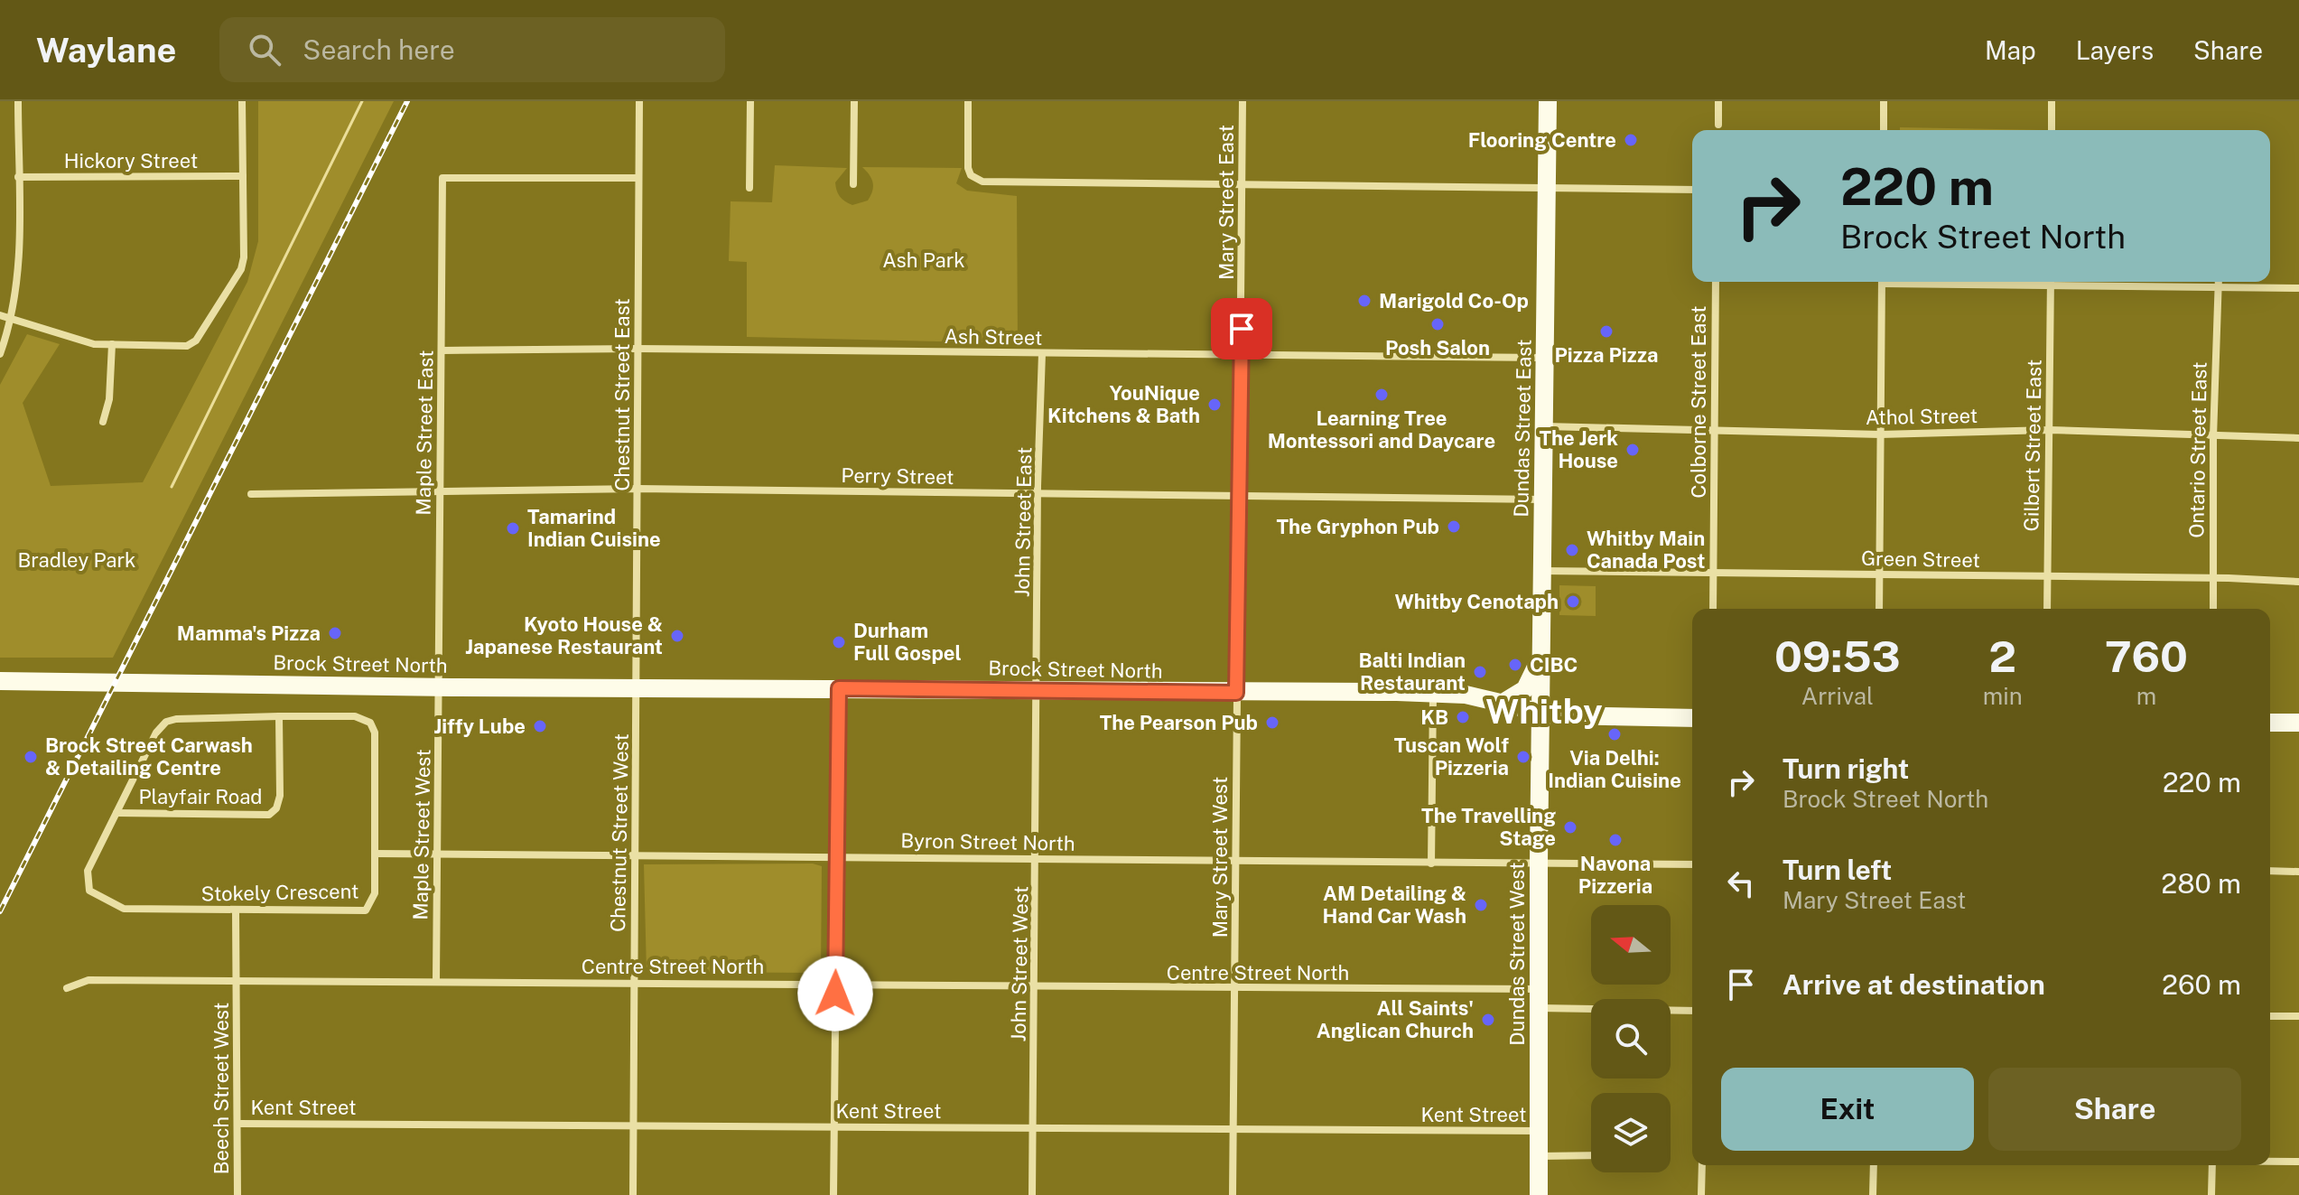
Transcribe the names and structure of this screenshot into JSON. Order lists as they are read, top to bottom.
{
  "streets": {
    "main road": ["Dundas Street East", "Brock Street North", "Dundas Street West"],
    "street": [
      "Hickory Street",
      "Mary Street East",
      "Ash Street",
      "Chestnut Street East",
      "Colborne Street East",
      "Athol Street",
      "Maple Street East",
      "Gilbert Street East",
      "Ontario Street East",
      "Perry Street",
      "John Street East",
      "Green Street",
      "Playfair Road",
      "Chestnut Street West",
      "Maple Street West",
      "Byron Street North",
      "Mary Street West",
      "Stokely Crescent",
      "John Street West",
      "Centre Street North",
      "Beech Street West",
      "Kent Street"
    ]
  },
  "crossings": [
    ["Mary Street East", "Ash Street"],
    ["Mary Street East", "Perry Street"],
    ["Mary Street East", "Brock Street North"],
    ["Mary Street East", "Mary Street West"],
    ["Ash Street", "Chestnut Street East"],
    ["Ash Street", "Dundas Street East"],
    ["Ash Street", "Maple Street East"],
    ["Ash Street", "John Street East"],
    ["Chestnut Street East", "Maple Street East"],
    ["Chestnut Street East", "Perry Street"],
    ["Chestnut Street East", "Brock Street North"],
    ["Chestnut Street East", "Chestnut Street West"],
    ["Colborne Street East", "Athol Street"],
    ["Colborne Street East", "Green Street"],
    ["Athol Street", "Dundas Street East"],
    ["Athol Street", "Gilbert Street East"],
    ["Athol Street", "Ontario Street East"],
    ["Dundas Street East", "Perry Street"],
    ["Dundas Street East", "Green Street"],
    ["Dundas Street East", "Brock Street North"],
    ["Dundas Street East", "Dundas Street West"],
    ["Maple Street East", "Perry Street"],
    ["Maple Street East", "Brock Street North"],
    ["Maple Street East", "Maple Street West"],
    ["Gilbert Street East", "Green Street"],
    ["Ontario Street East", "Green Street"],
    ["Perry Street", "John Street East"],
    ["John Street East", "Brock Street North"],
    ["John Street East", "John Street West"],
    ["Brock Street North", "Chestnut Street West"],
    ["Brock Street North", "Maple Street West"],
    ["Brock Street North", "Mary Street West"],
    ["Brock Street North", "Dundas Street West"],
    ["Brock Street North", "John Street West"],
    ["Playfair Road", "Stokely Crescent"],
    ["Chestnut Street West", "Byron Street North"],
    ["Chestnut Street West", "Centre Street North"],
    ["Chestnut Street West", "Kent Street"],
    ["Maple Street West", "Byron Street North"],
    ["Maple Street West", "Centre Street North"],
    ["Byron Street North", "Mary Street West"],
    ["Byron Street North", "Stokely Crescent"],
    ["Byron Street North", "Dundas Street West"],
    ["Byron Street North", "John Street West"],
    ["Mary Street West", "Centre Street North"],
    ["Mary Street West", "Kent Street"],
    ["Stokely Crescent", "Beech Street West"],
    ["Dundas Street West", "Centre Street North"],
    ["Dundas Street West", "Kent Street"],
    ["John Street West", "Centre Street North"],
    ["John Street West", "Kent Street"],
    ["Centre Street North", "Beech Street West"],
    ["Beech Street West", "Kent Street"]
  ],
  "districts": ["Whitby"],
  "parks": ["Ash Park", "Bradley Park"],
  "places": [
    "Flooring Centre",
    "Marigold Co-Op",
    "Posh Salon",
    "Pizza Pizza",
    "Learning Tree Montessori and Daycare",
    "YouNique Kitchens & Bath",
    "The Jerk House",
    "The Gryphon Pub",
    "Tamarind Indian Cuisine",
    "Whitby Main Canada Post",
    "Whitby Cenotaph",
    "Mamma's Pizza",
    "Kyoto House & Japanese Restaurant",
    "Durham Full Gospel",
    "CIBC",
    "Balti Indian Restaurant",
    "KB",
    "The Pearson Pub",
    "Jiffy Lube",
    "Via Delhi: Indian Cuisine",
    "Brock Street Carwash & Detailing Centre",
    "Tuscan Wolf Pizzeria",
    "The Travelling Stage",
    "Navona Pizzeria",
    "AM Detailing & Hand Car Wash",
    "All Saints' Anglican Church"
  ],
  "north": "left",
  "page": {
    "header": "Waylane",
    "search": "Search here",
    "nav": ["Map", "Layers", "Share"],
    "turn": ["220 m", "Brock Street North"],
    "eta": [
      "09:53",
      "Arrival",
      "2",
      "min",
      "760",
      "m"
    ],
    "list": [
      {
        "name": "Turn right",
        "note": "Brock Street North",
        "value": "220 m"
      },
      {
        "name": "Turn left",
        "note": "Mary Street East",
        "value": "280 m"
      },
      {
        "name": "Arrive at destination",
        "value": "260 m"
      }
    ],
    "buttons": ["Exit", "Share"]
  }
}
